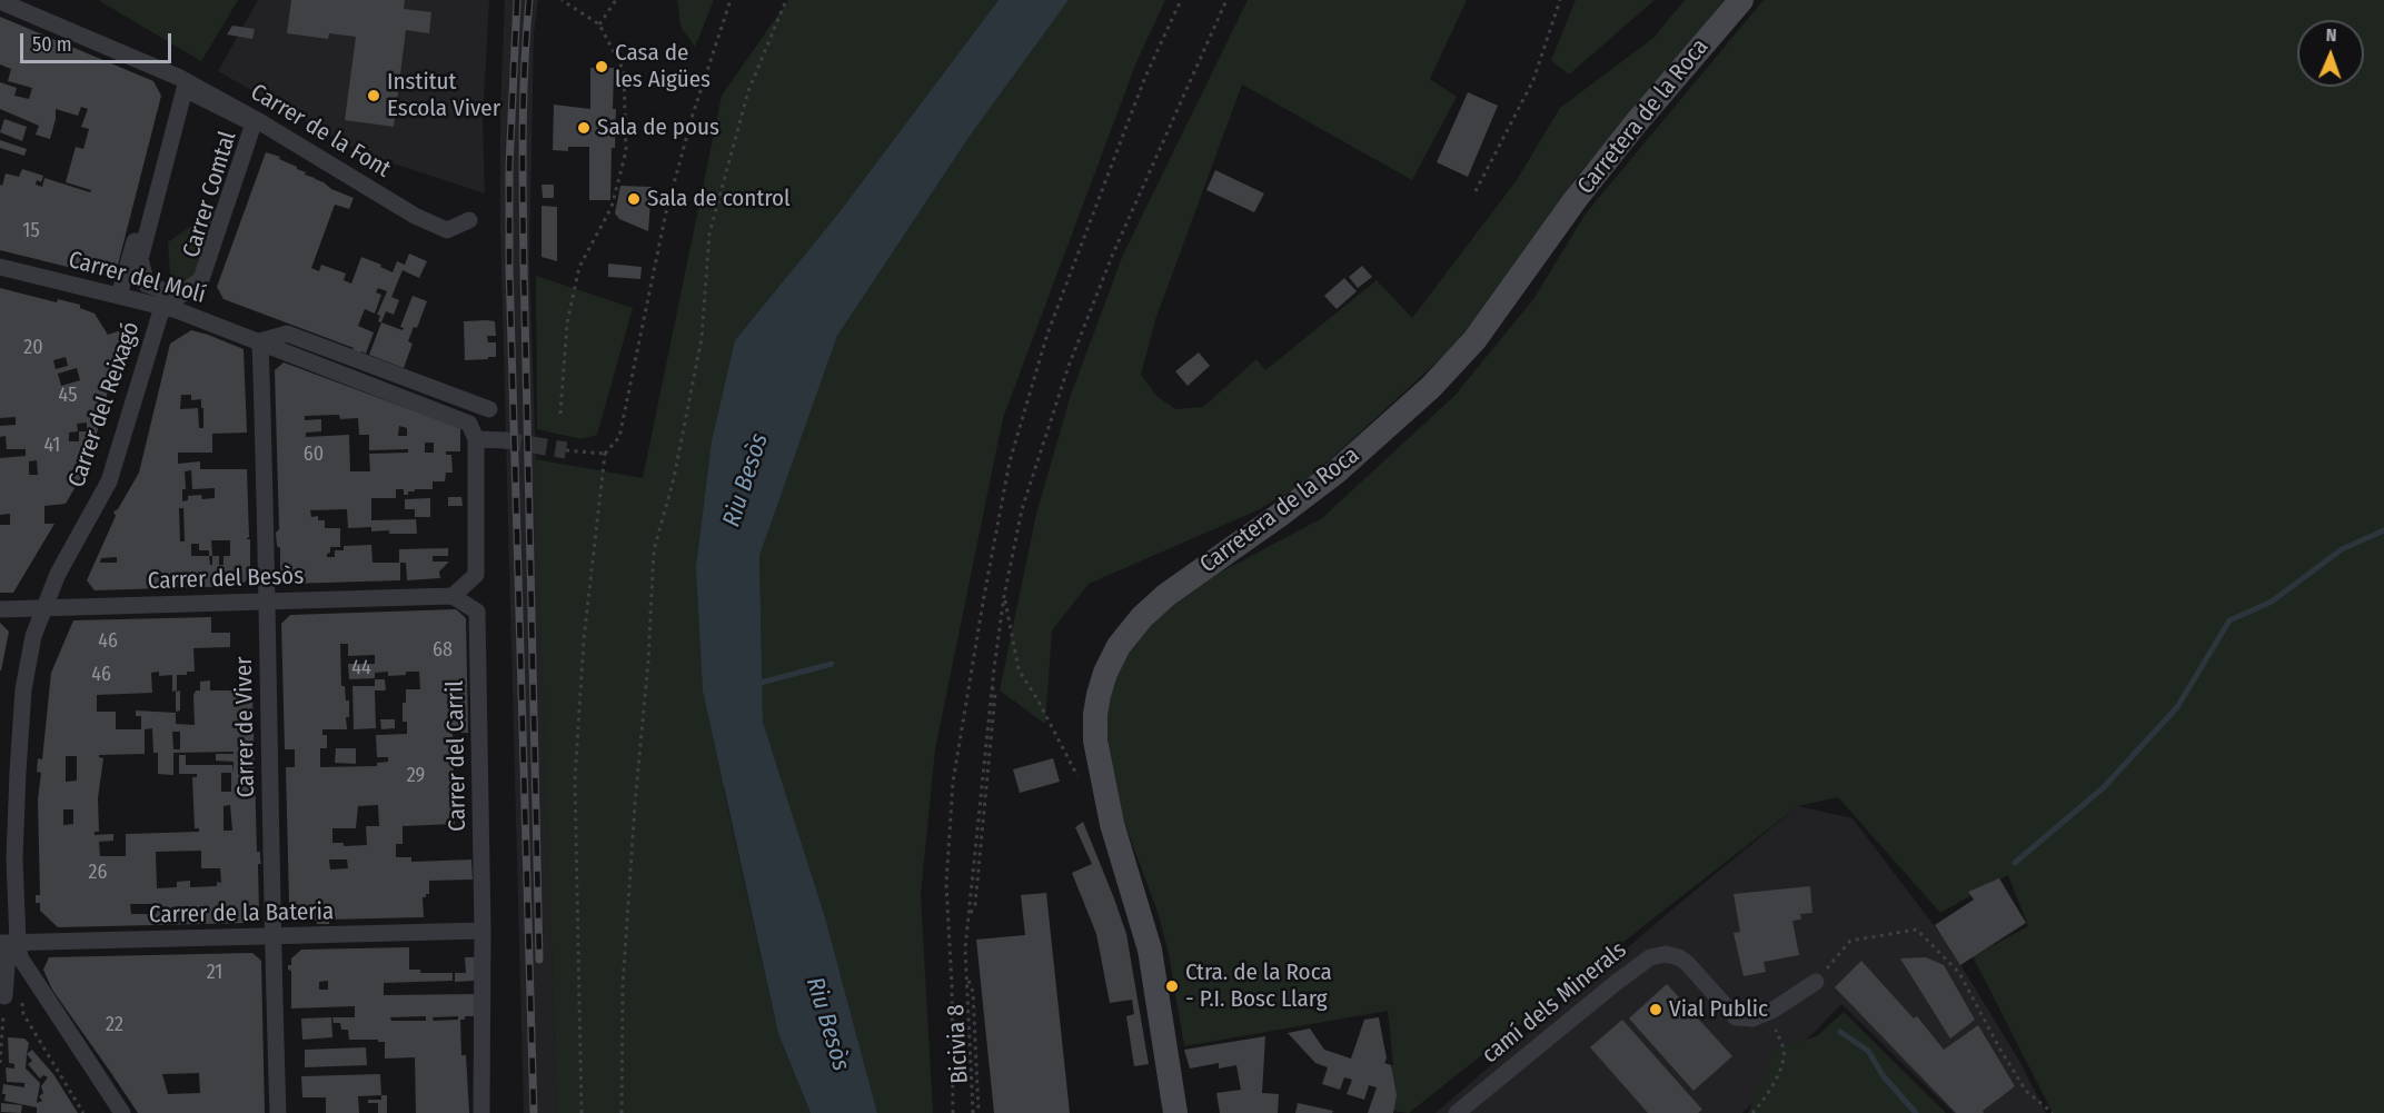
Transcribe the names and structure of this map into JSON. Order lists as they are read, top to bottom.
{
  "streets": {
    "street": [
      "Carretera de la Roca",
      "Carrer de la Font",
      "Carrer Comtal",
      "Carrer del Molí",
      "Carrer del Reixagó",
      "Carrer del Besòs",
      "Carrer de Viver",
      "Carrer del Carril",
      "Carrer de la Bateria",
      "camí dels Minerals"
    ],
    "path": ["Bicivia 8"]
  },
  "crossings": [
    ["Carrer de la Font", "Carrer Comtal"],
    ["Carrer de la Font", "Carrer del Reixagó"],
    ["Carrer Comtal", "Carrer del Molí"],
    ["Carrer Comtal", "Carrer del Reixagó"],
    ["Carrer del Molí", "Carrer del Reixagó"],
    ["Carrer del Molí", "Carrer de Viver"],
    ["Carrer del Reixagó", "Carrer del Besòs"],
    ["Carrer del Reixagó", "Carrer de la Bateria"],
    ["Carrer del Besòs", "Carrer de Viver"],
    ["Carrer del Besòs", "Carrer del Carril"],
    ["Carrer de Viver", "Carrer de la Bateria"],
    ["Carrer del Carril", "Carrer de la Bateria"]
  ],
  "water": ["Riu Besòs"],
  "places": [
    "Casa de les Aigües",
    "Institut Escola Viver",
    "Sala de pous",
    "Sala de control",
    "Ctra. de la Roca - P.I. Bosc Llarg",
    "Vial Public"
  ],
  "house_numbers": [
    "15",
    "20",
    "45",
    "41",
    "60",
    "46",
    "68",
    "44",
    "46",
    "29",
    "26",
    "21",
    "22"
  ],
  "scale_bar": "50 m",
  "north": "top"
}
